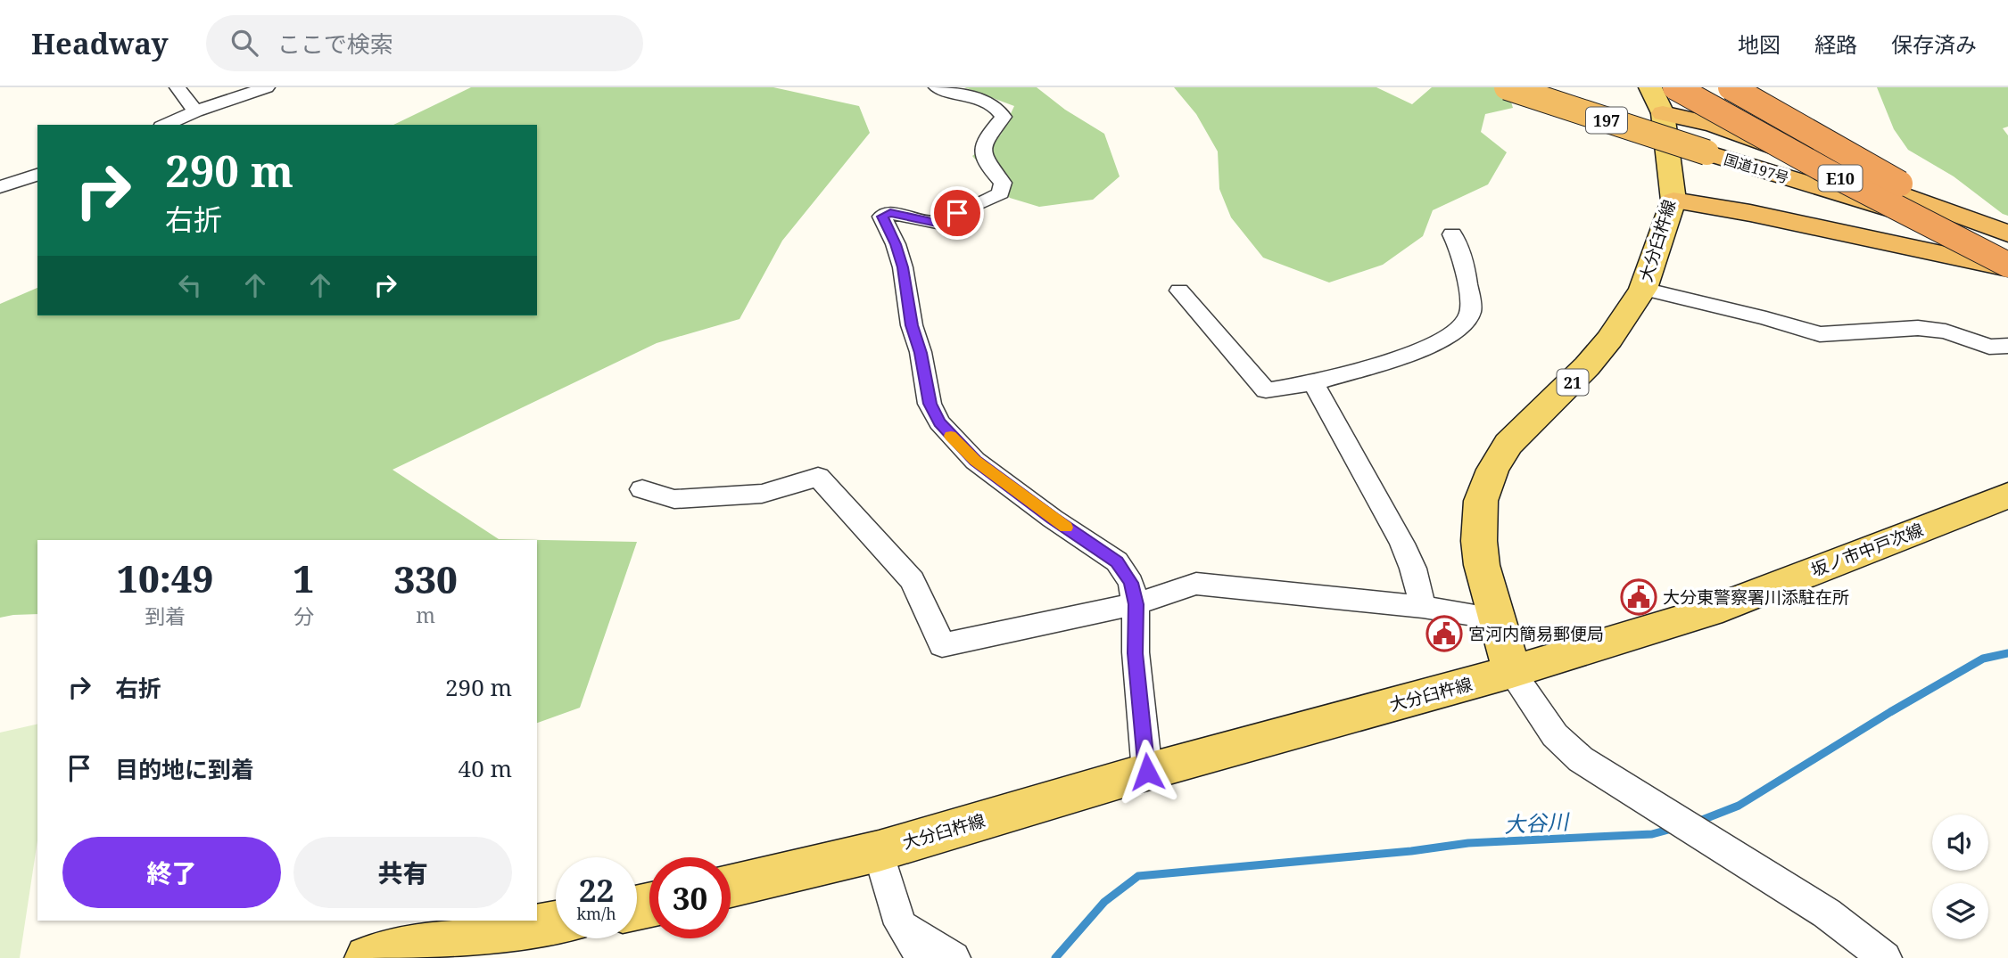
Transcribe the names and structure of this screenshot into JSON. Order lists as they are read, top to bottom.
{
  "streets": {
    "highway": ["197", "国道197号", "E10"],
    "main road": ["大分臼杵線", "21", "坂ノ市中戸次線"]
  },
  "crossings": [
    ["国道197号", "E10"],
    ["E10", "大分臼杵線"],
    ["大分臼杵線", "坂ノ市中戸次線"]
  ],
  "water": ["大谷川"],
  "places": {
    "public building": ["大分東警察署川添駐在所", "宮河内簡易郵便局"]
  },
  "page": {
    "header": "Headway",
    "search": "ここで検索",
    "nav": ["地図", "経路", "保存済み"],
    "turn": ["290 m", "右折"],
    "eta": [
      "10:49",
      "到着",
      "1",
      "分",
      "330",
      "m"
    ],
    "list": [
      {
        "name": "右折",
        "value": "290 m"
      },
      {
        "name": "目的地に到着",
        "value": "40 m"
      }
    ],
    "buttons": ["終了", "共有"],
    "speed": "22 km/h",
    "limit": "30"
  }
}
